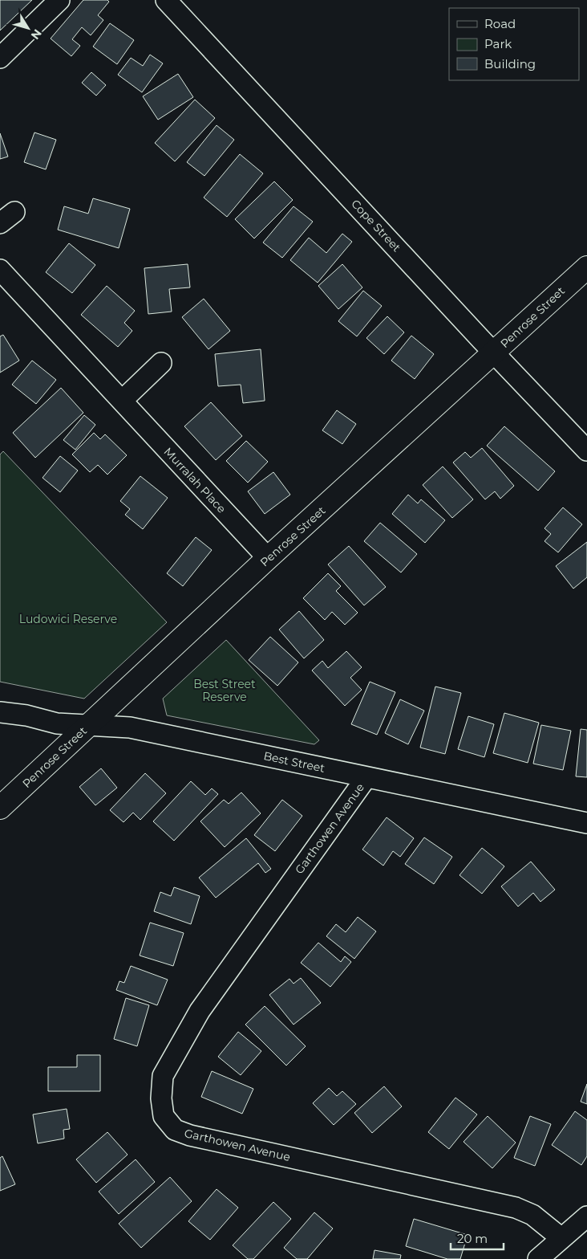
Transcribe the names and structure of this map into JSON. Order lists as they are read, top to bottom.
{
  "streets": {
    "main road": ["Penrose Street"],
    "street": [
      "Cope Street",
      "Murralah Place",
      "Best Street",
      "Garthowen Avenue"
    ]
  },
  "crossings": [
    ["Cope Street", "Penrose Street"],
    ["Penrose Street", "Murralah Place"],
    ["Penrose Street", "Best Street"],
    ["Best Street", "Garthowen Avenue"]
  ],
  "parks": ["Ludowici Reserve", "Best Street Reserve"],
  "legend": ["Road", "Park", "Building"],
  "scale_bar": "20 m",
  "north": "bottom right"
}
